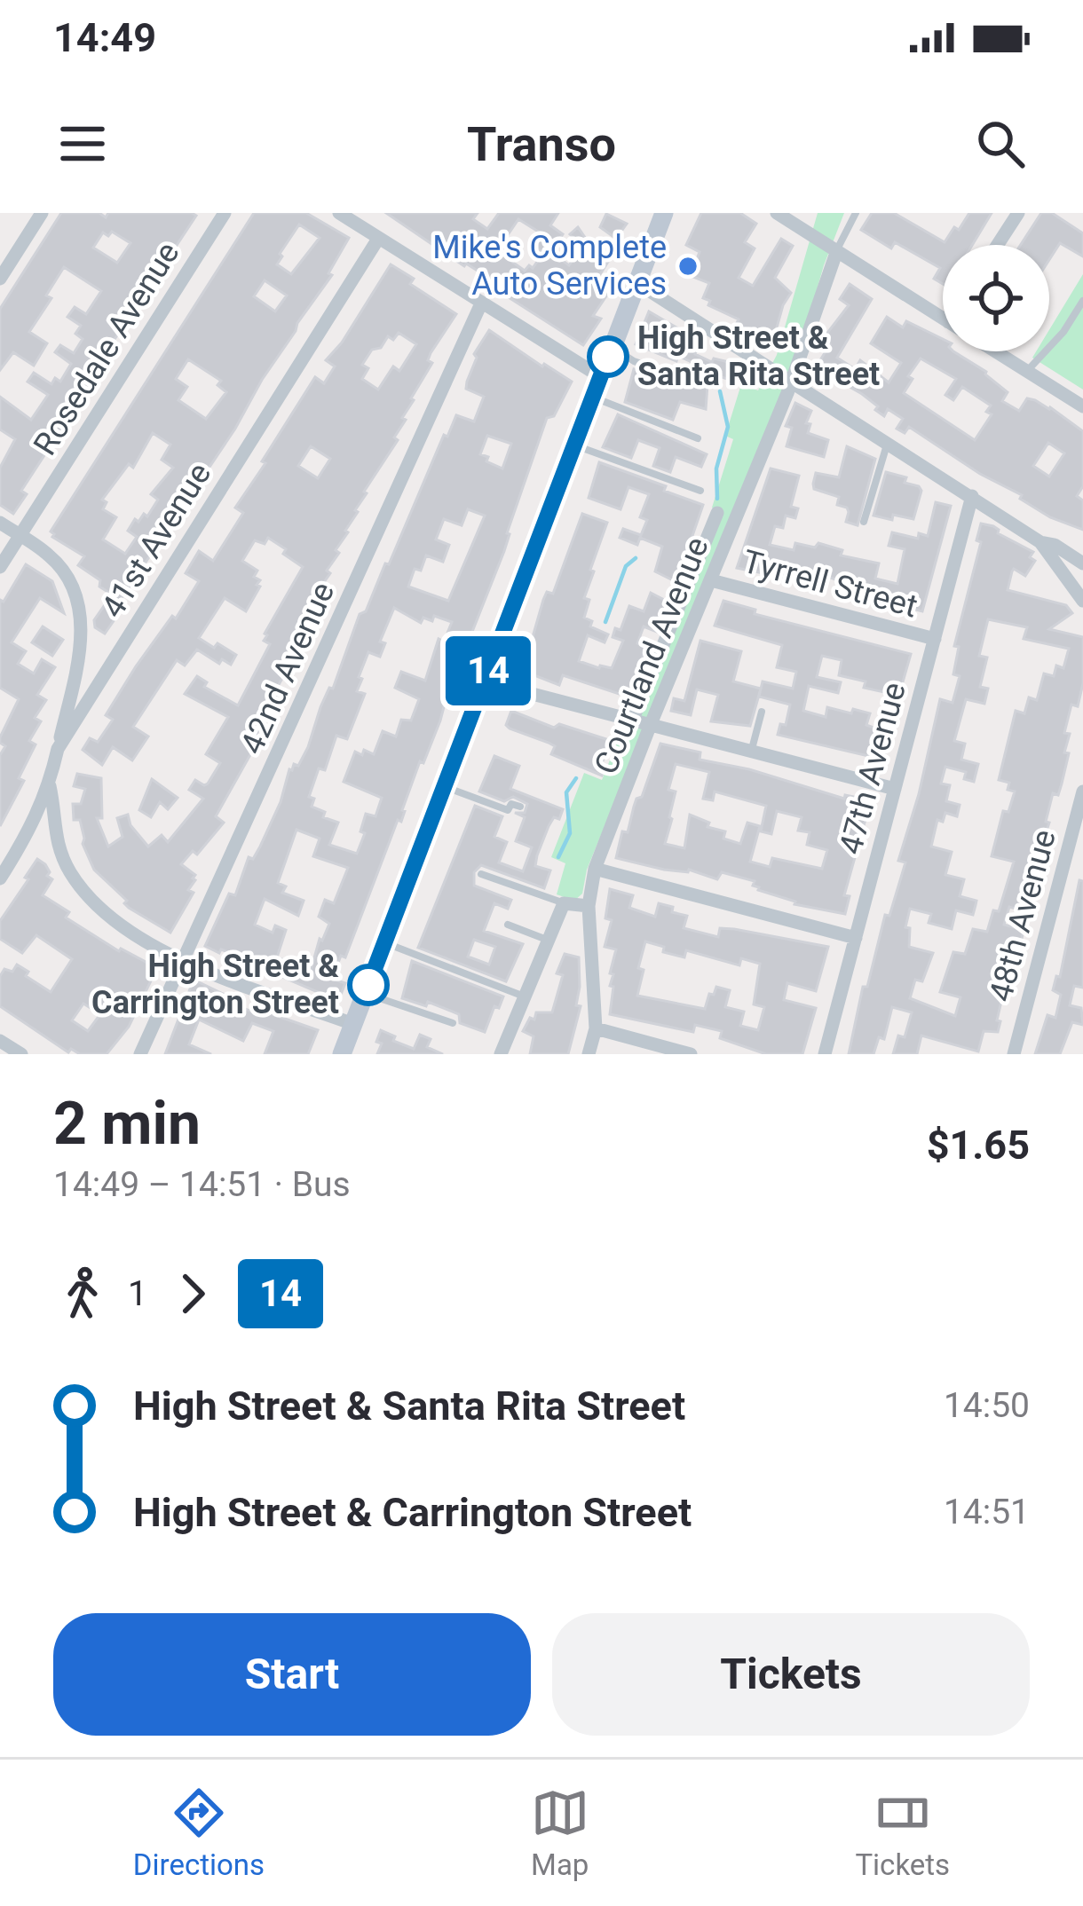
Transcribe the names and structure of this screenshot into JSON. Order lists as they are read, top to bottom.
{
  "streets": {
    "street": [
      "Rosedale Avenue",
      "41st Avenue",
      "Tyrrell Street",
      "Courtland Avenue",
      "42nd Avenue",
      "47th Avenue",
      "48th Avenue"
    ]
  },
  "crossings": [
    ["Tyrrell Street", "Courtland Avenue"],
    ["Tyrrell Street", "47th Avenue"]
  ],
  "places": ["Mike's Complete Auto Services", "High Street & Santa Rita Street", "High Street & Carrington Street"],
  "lines": ["bus line 14"],
  "page": {
    "status": "14:49",
    "header": "Transo",
    "on_map": "14",
    "heading": ["2 min", "14:49 – 14:51 · Bus", "$1.65"],
    "legs": ["1", "14"],
    "list": [
      {
        "name": "High Street & Santa Rita Street",
        "value": "14:50"
      },
      {
        "name": "High Street & Carrington Street",
        "value": "14:51"
      }
    ],
    "buttons": ["Start", "Tickets"],
    "tabs": ["Directions", "Map", "Tickets"]
  }
}
